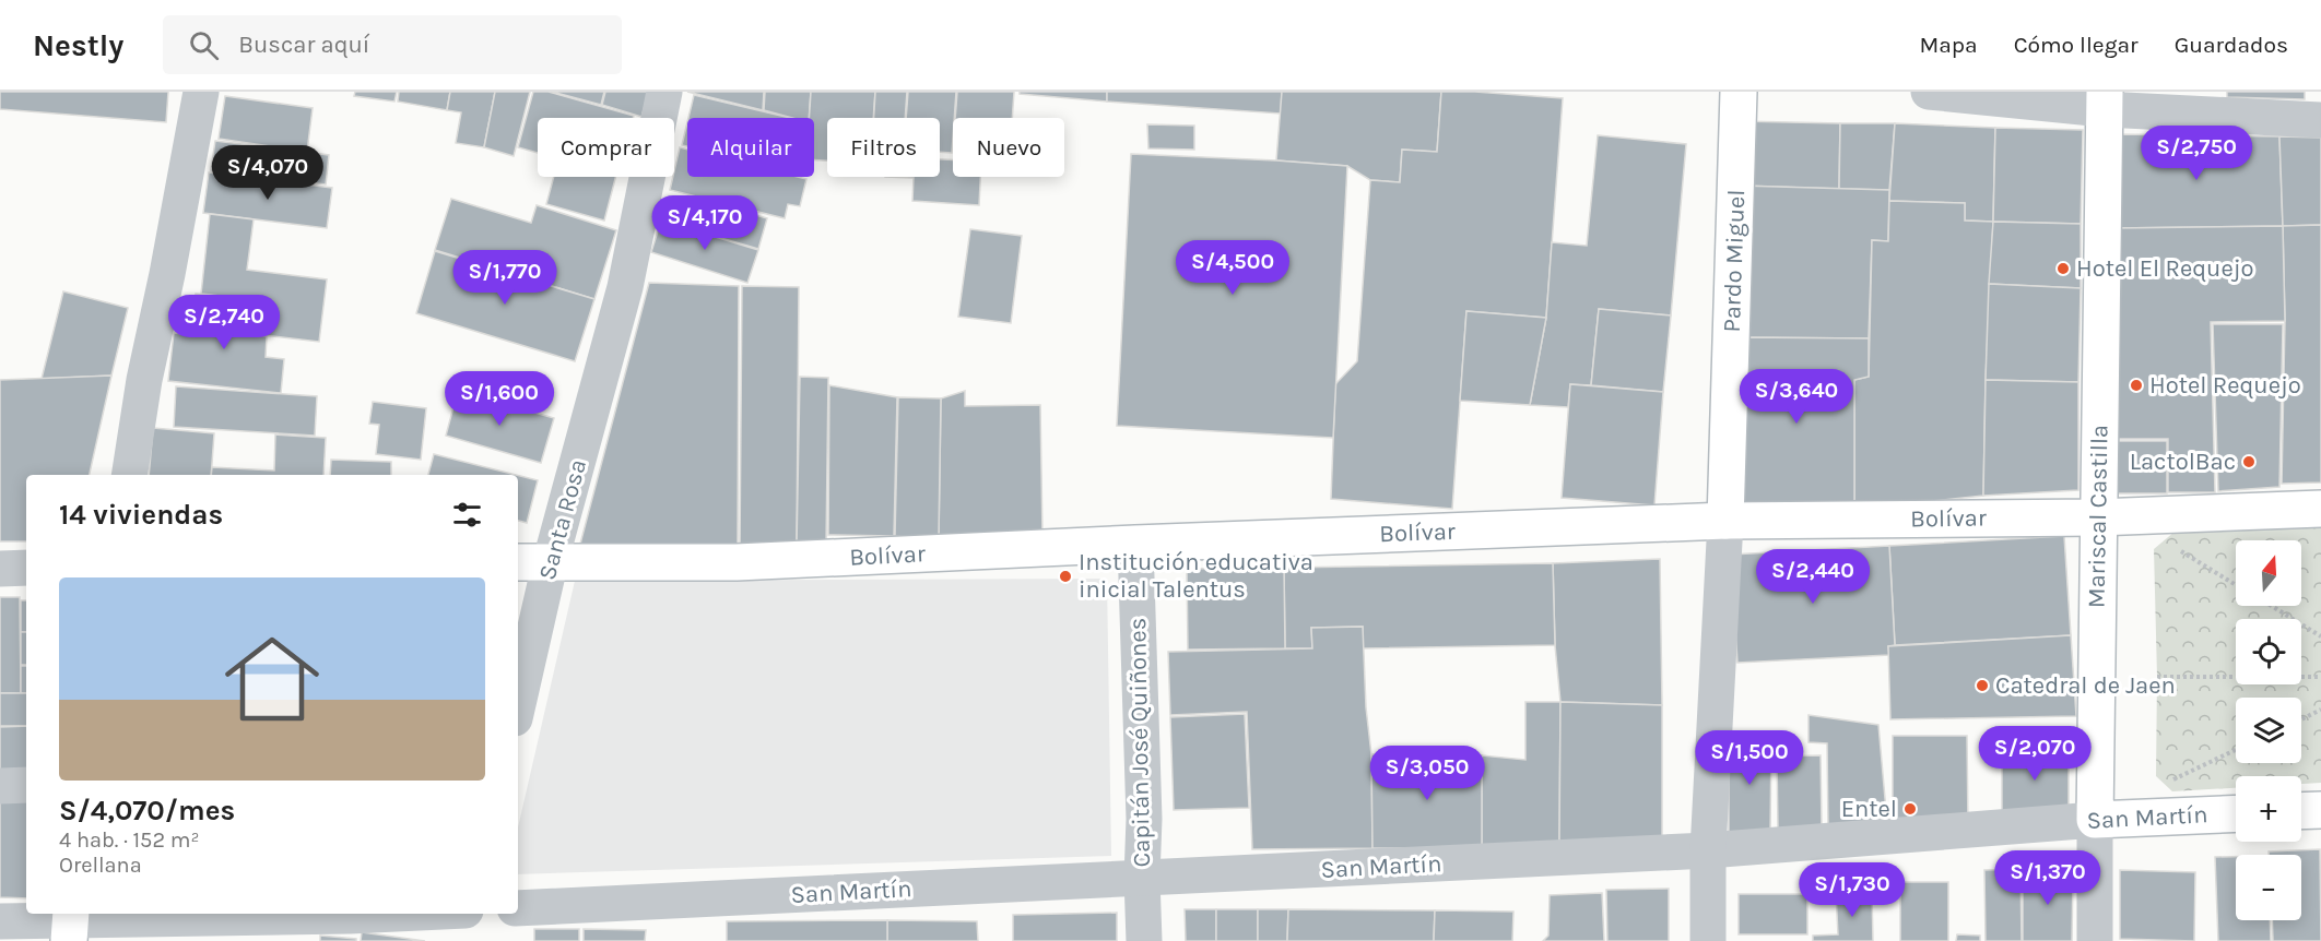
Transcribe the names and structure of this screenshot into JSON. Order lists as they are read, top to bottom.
{
  "streets": {
    "street": [
      "Pardo Miguel",
      "Mariscal Castilla",
      "Bolívar",
      "Santa Rosa",
      "Capitán José Quiñones",
      "San Martín"
    ]
  },
  "crossings": [
    ["Pardo Miguel", "Bolívar"],
    ["Pardo Miguel", "San Martín"],
    ["Mariscal Castilla", "Bolívar"],
    ["Mariscal Castilla", "San Martín"],
    ["Bolívar", "Santa Rosa"],
    ["Bolívar", "Capitán José Quiñones"],
    ["Capitán José Quiñones", "San Martín"]
  ],
  "places": [
    "Hotel El Requejo",
    "Hotel Requejo",
    "LactolBac",
    "Institución educativa inicial Talentus",
    "Catedral de Jaen",
    "Entel"
  ],
  "north": "top",
  "page": {
    "header": "Nestly",
    "search": "Buscar aquí",
    "nav": ["Mapa", "Cómo llegar", "Guardados"],
    "chip": [
      "Comprar",
      "Alquilar",
      "Filtros",
      "Nuevo"
    ],
    "price": [
      "S/2,750",
      "S/4,070",
      "S/4,170",
      "S/4,500",
      "S/1,770",
      "S/2,740",
      "S/3,640",
      "S/1,600",
      "S/2,440",
      "S/2,070",
      "S/1,500",
      "S/3,050",
      "S/1,370",
      "S/1,730"
    ],
    "heading": "14 viviendas",
    "map_buttons": ["+", "−"],
    "list": [
      {
        "name": "S/4,070/mes",
        "note": "4 hab. · 152 m² · Orellana"
      }
    ]
  }
}
